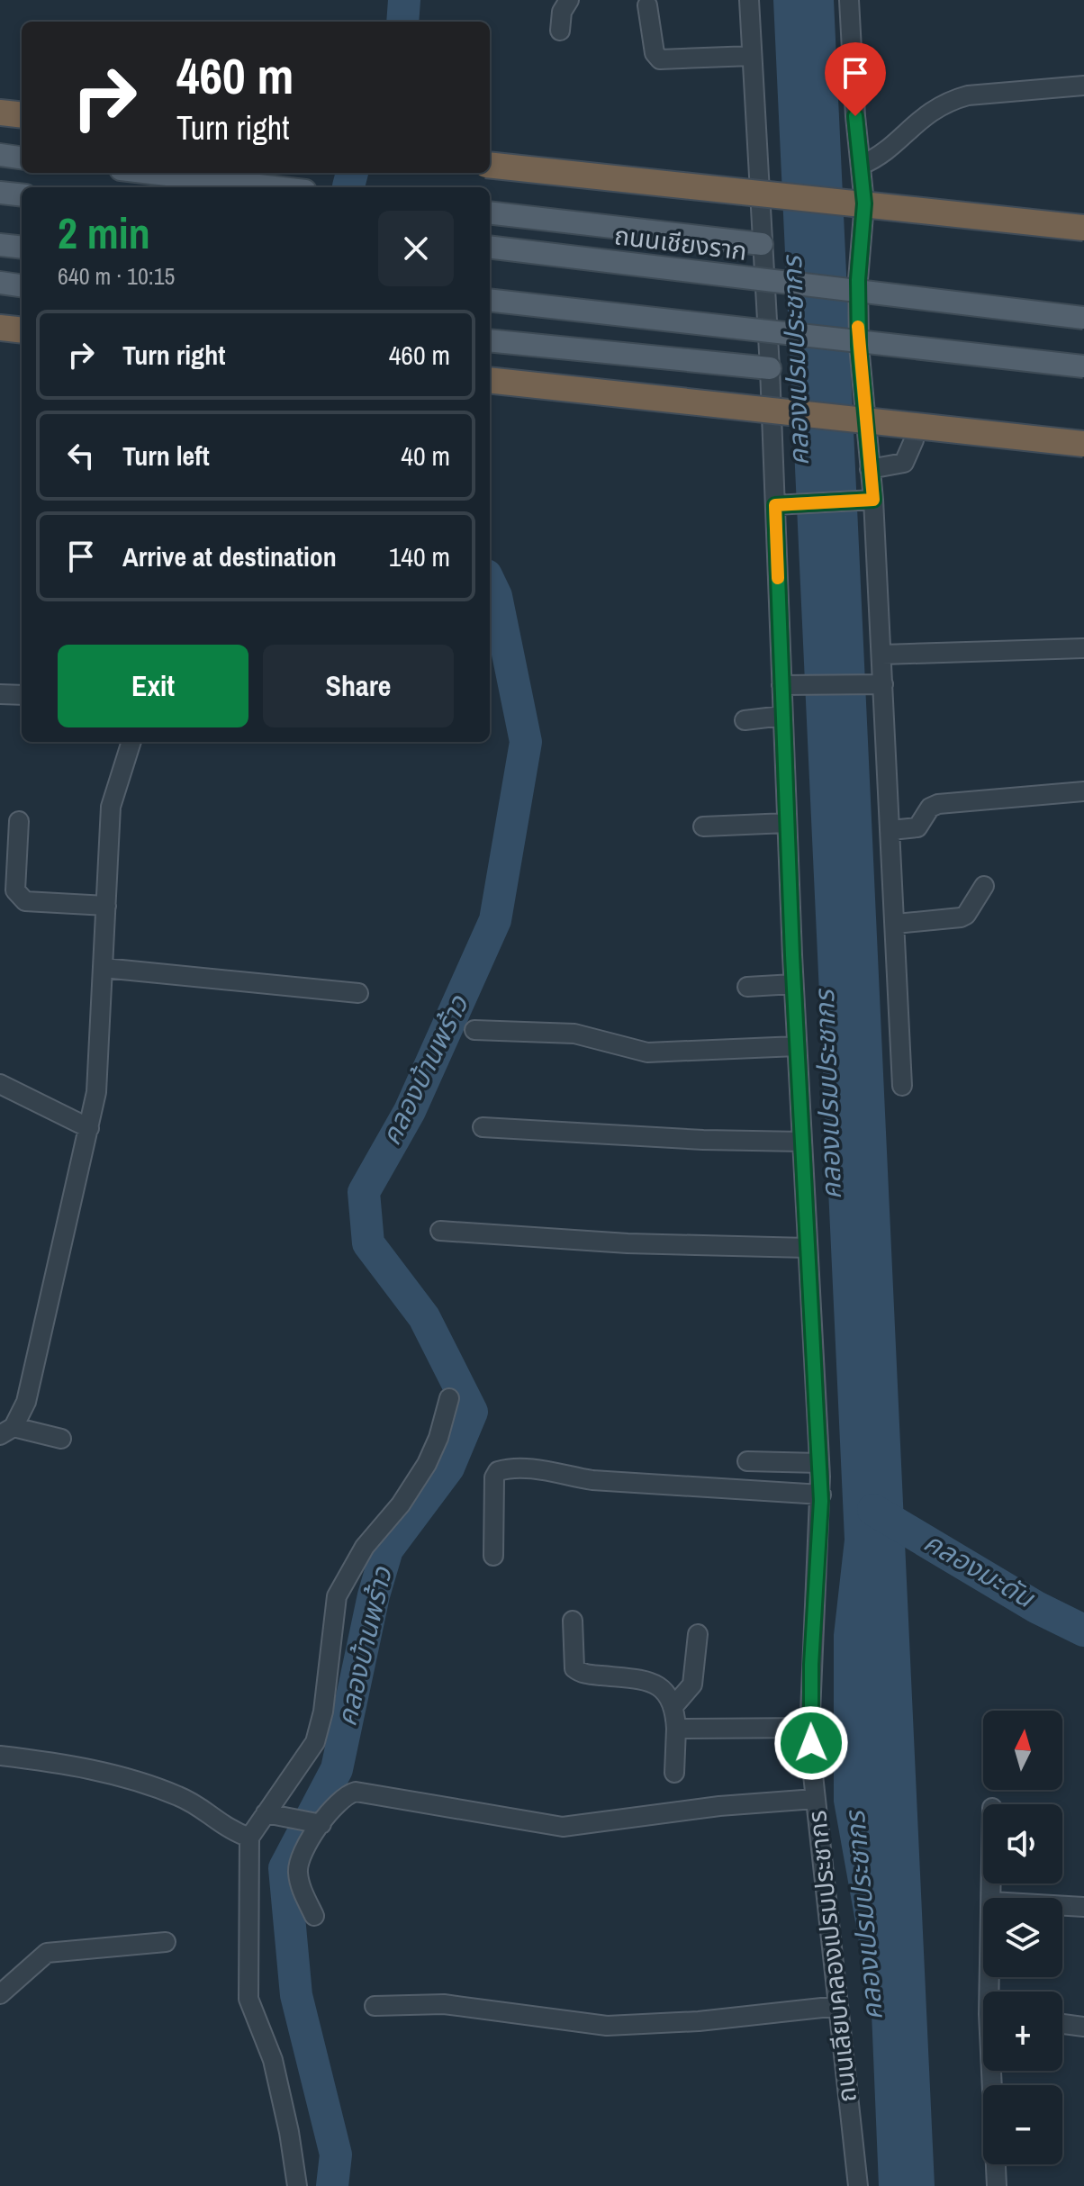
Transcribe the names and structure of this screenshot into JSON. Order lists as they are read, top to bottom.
{
  "streets": {
    "main road": ["ถนนเชียงราก"],
    "street": ["ถนนเลียบคลองเปรมประชากร"]
  },
  "water": ["คลองเปรมประชากร", "คลองบ้านพร้าว", "คลองมะดัน"],
  "north": "top",
  "page": {
    "turn": ["460 m", "Turn right"],
    "heading": ["2 min", "640 m · 10:15"],
    "list": [
      {
        "name": "Turn right",
        "value": "460 m"
      },
      {
        "name": "Turn left",
        "value": "40 m"
      },
      {
        "name": "Arrive at destination",
        "value": "140 m"
      }
    ],
    "buttons": ["Exit", "Share"],
    "map_buttons": ["+", "−"]
  }
}
